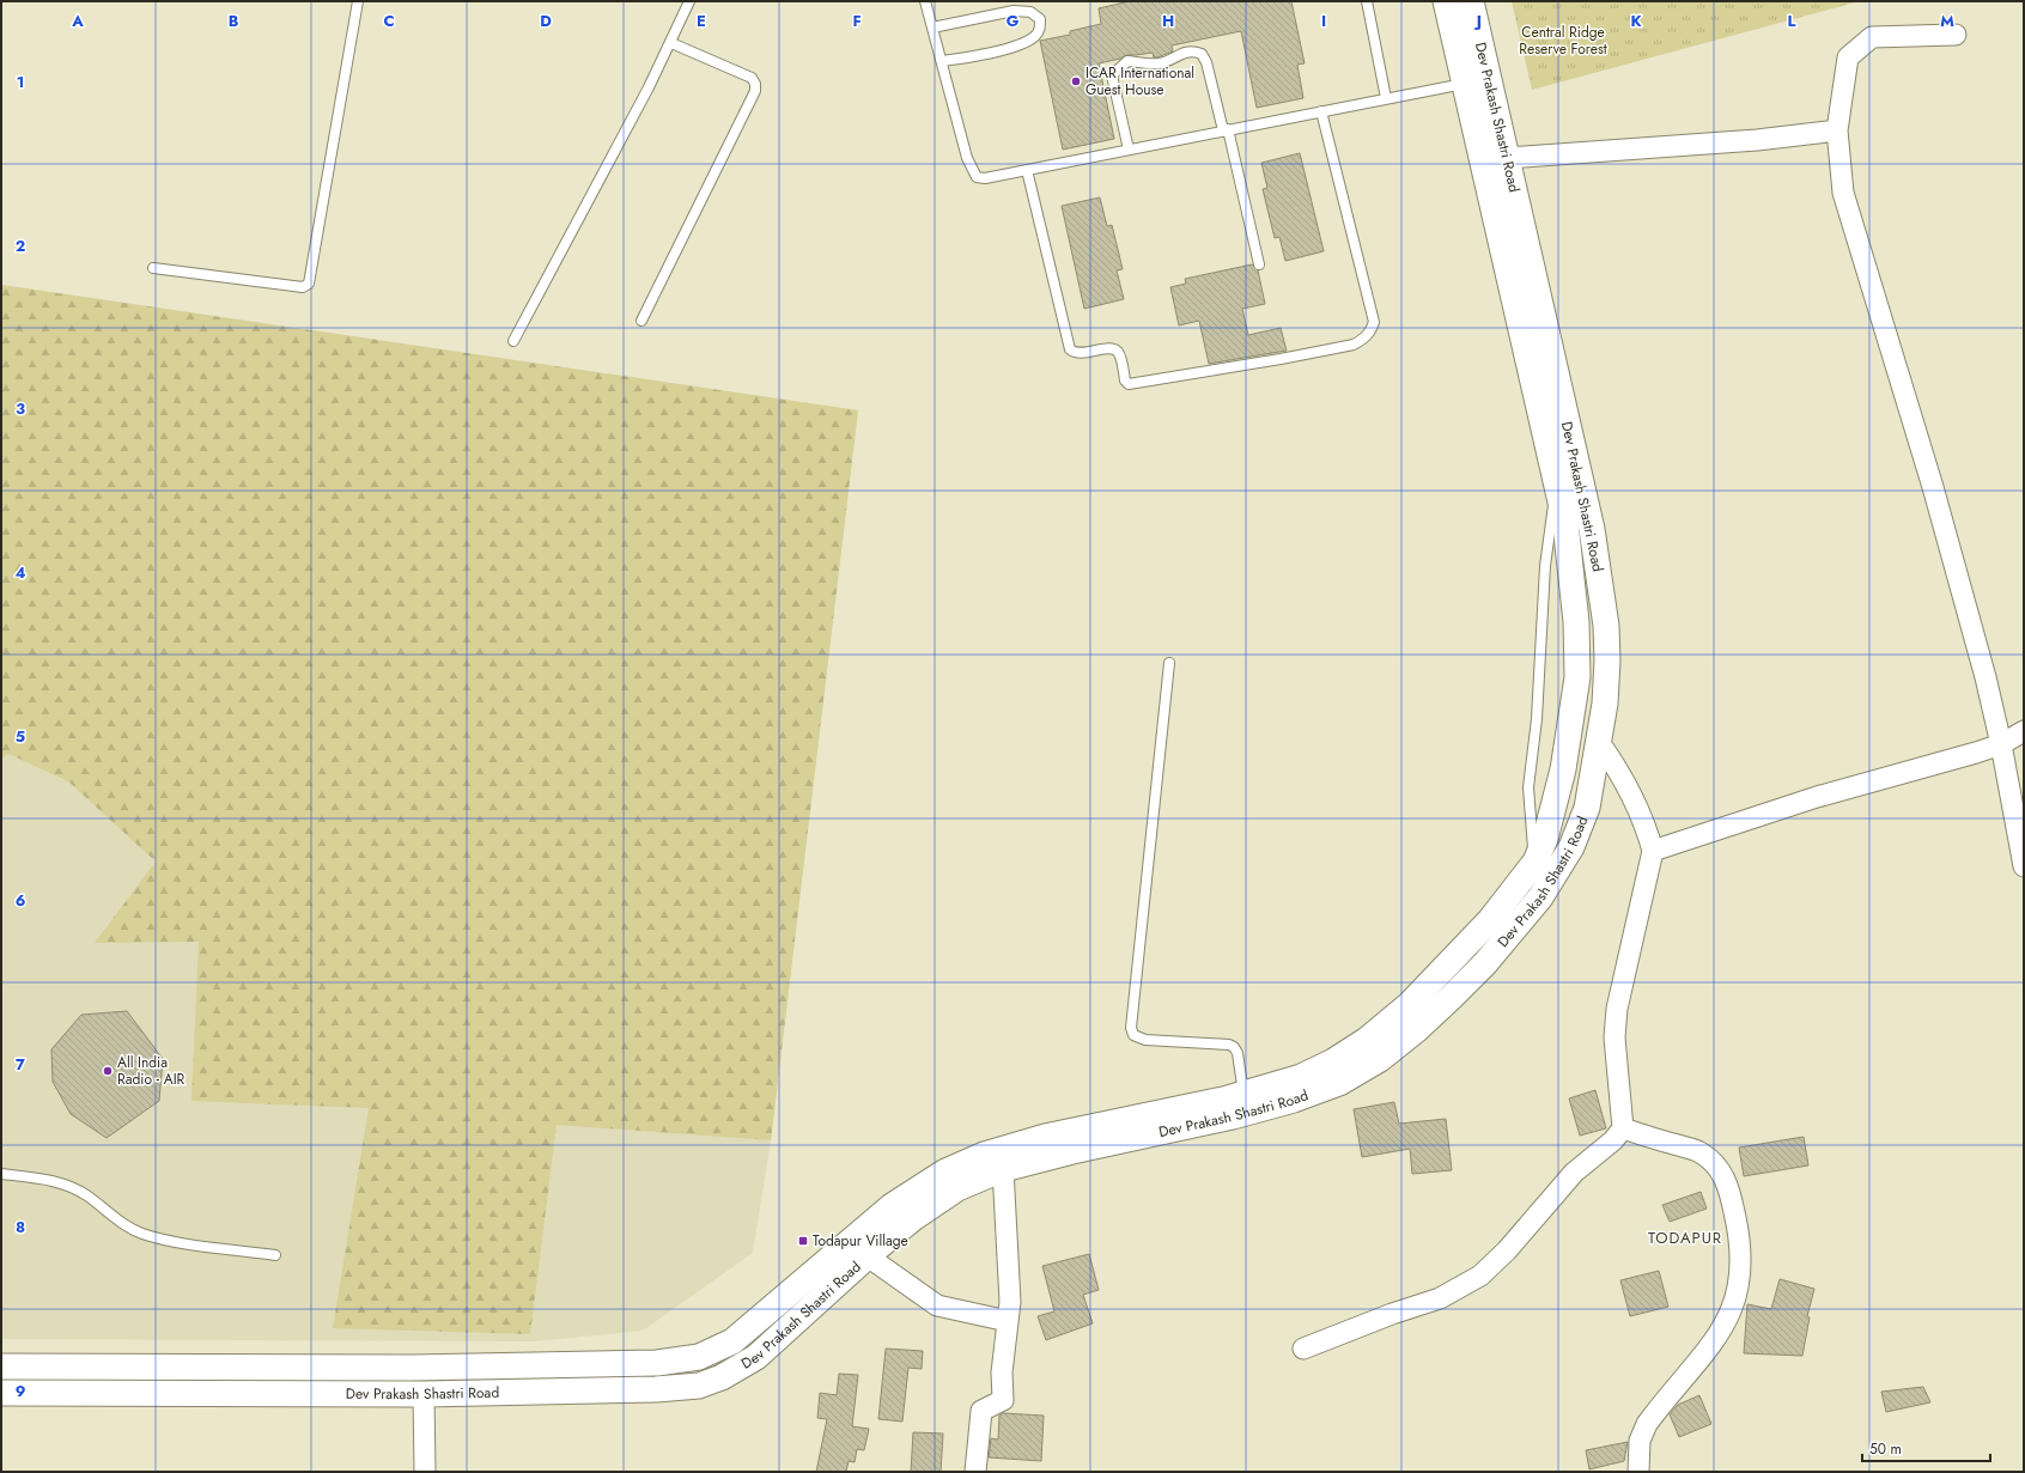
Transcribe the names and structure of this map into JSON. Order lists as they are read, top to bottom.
{
  "streets": {
    "street": ["Dev Prakash Shastri Road"]
  },
  "districts": ["TODAPUR"],
  "parks": ["Central Ridge Reserve Forest"],
  "places": {
    "other": ["ICAR International Guest House", "All India Radio - AIR"],
    "transit": ["Todapur Village"]
  },
  "scale_bar": "50 m",
  "grid": {
    "columns": [
      "A",
      "B",
      "C",
      "D",
      "E",
      "F",
      "G",
      "H",
      "I",
      "J",
      "K",
      "L",
      "M"
    ],
    "rows": [
      "1",
      "2",
      "3",
      "4",
      "5",
      "6",
      "7",
      "8",
      "9"
    ]
  }
}
